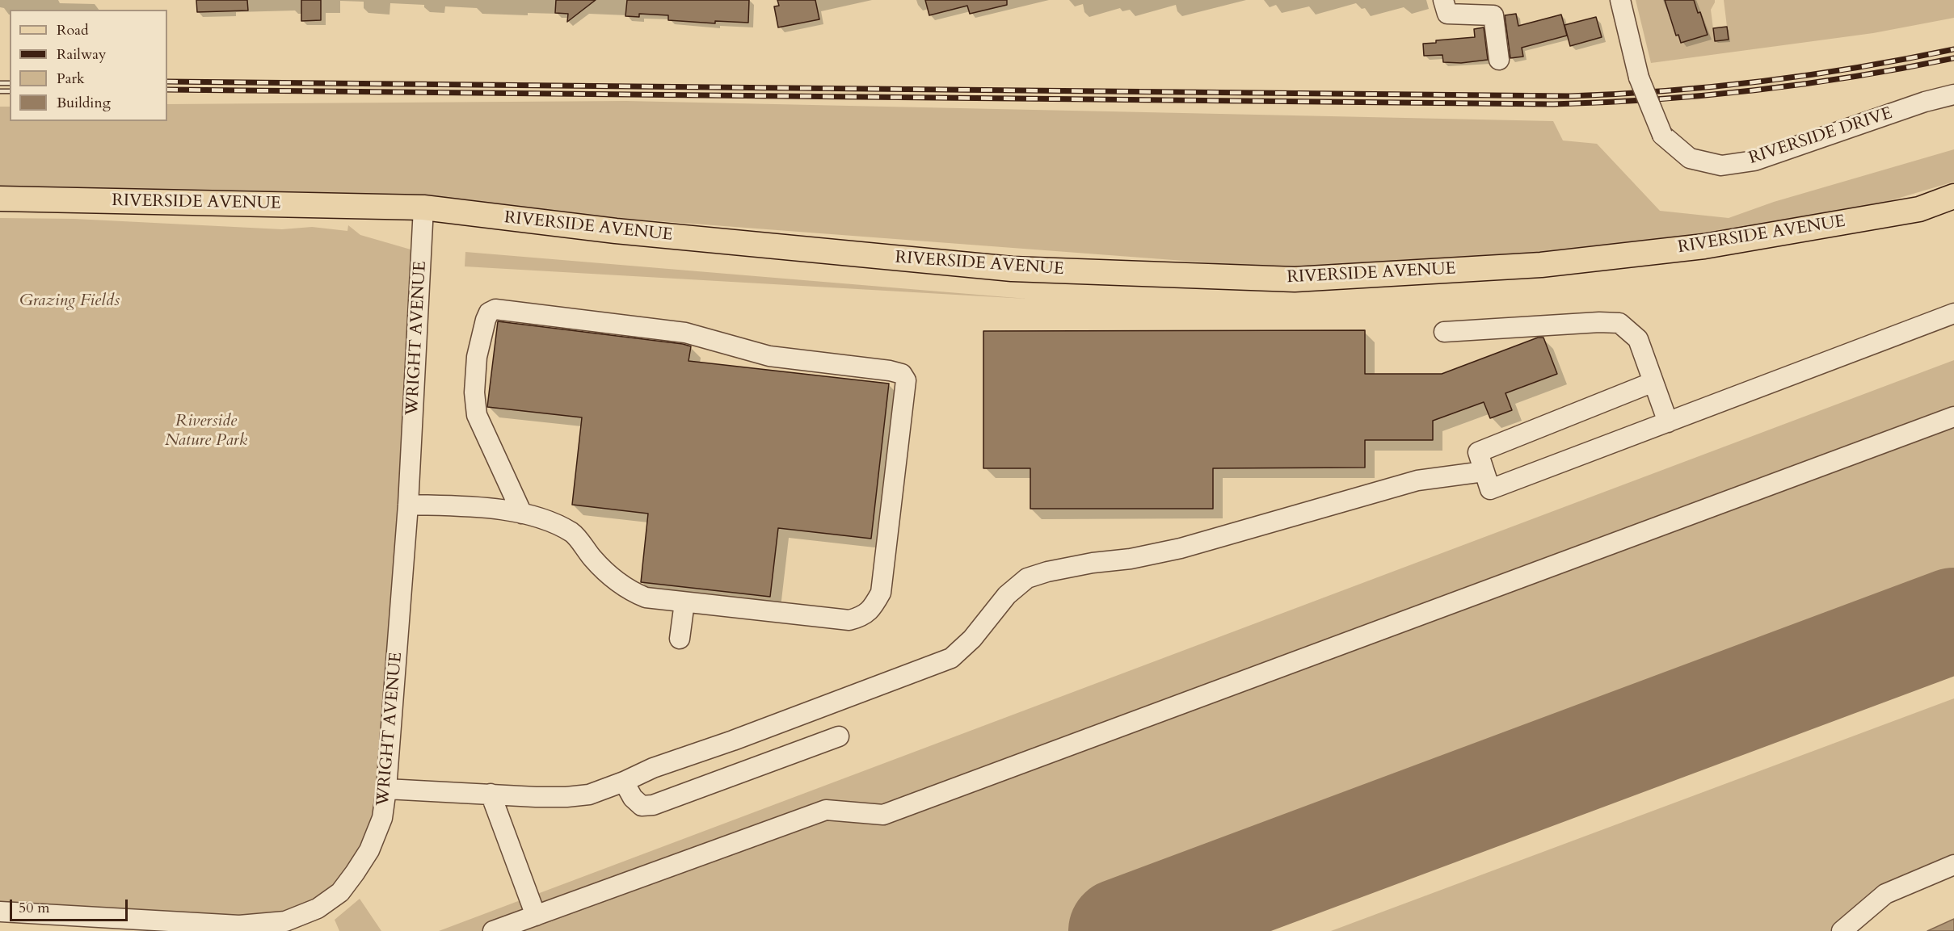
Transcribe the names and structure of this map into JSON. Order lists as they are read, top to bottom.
{
  "streets": {
    "main road": ["RIVERSIDE AVENUE"],
    "street": ["RIVERSIDE DRIVE", "WRIGHT AVENUE"]
  },
  "crossings": [
    ["RIVERSIDE AVENUE", "WRIGHT AVENUE"]
  ],
  "parks": ["Grazing Fields", "Riverside Nature Park"],
  "legend": [
    "Road",
    "Railway",
    "Park",
    "Building"
  ],
  "scale_bar": "50 m"
}
